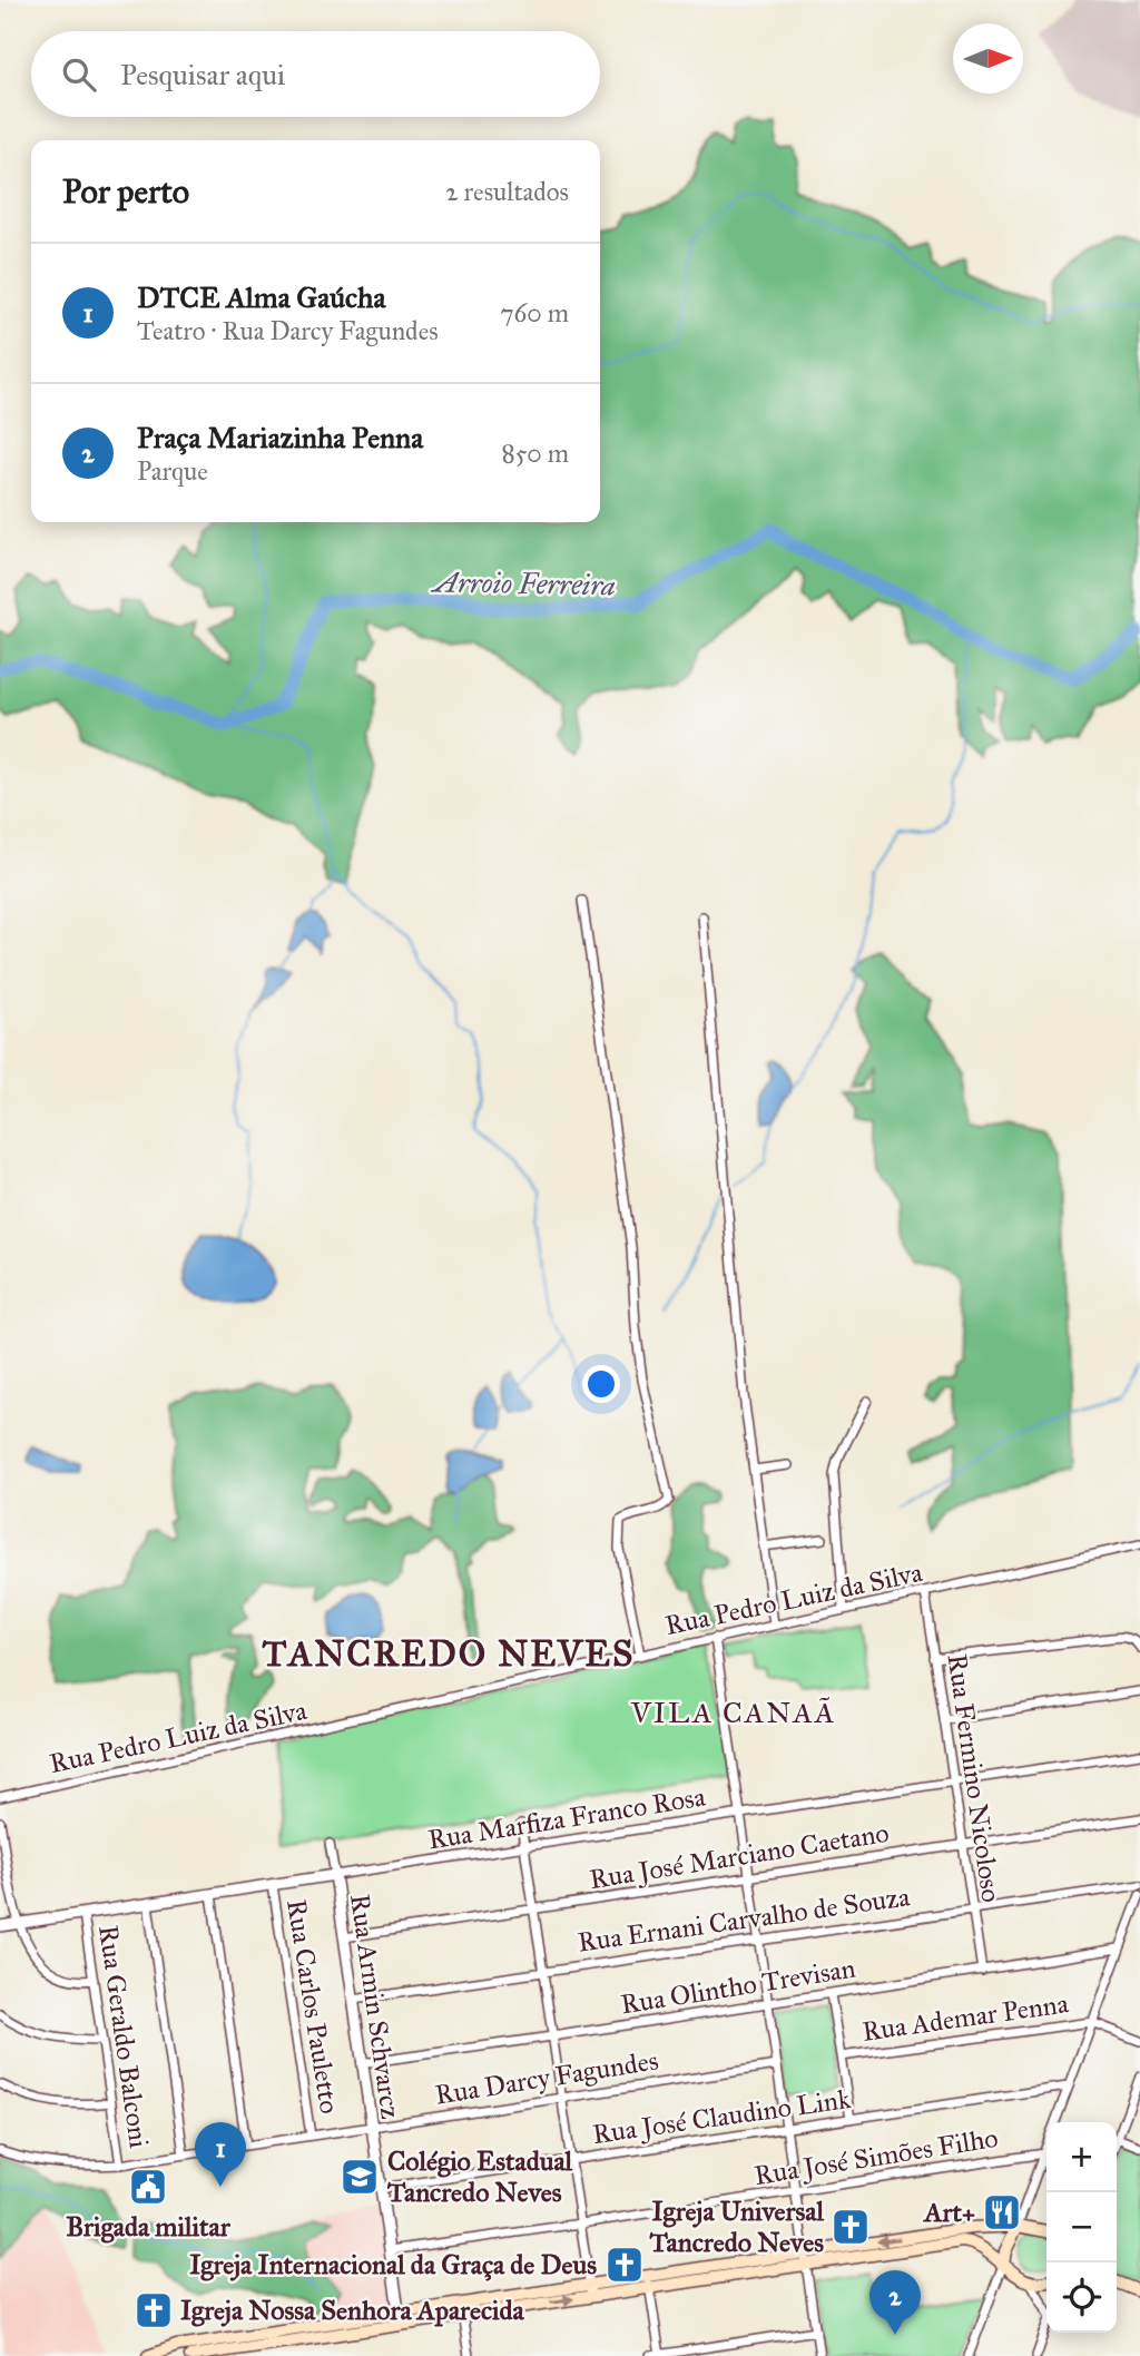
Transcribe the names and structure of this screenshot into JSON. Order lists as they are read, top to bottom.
{
  "streets": {
    "street": [
      "Rua Pedro Luiz da Silva",
      "Rua Fermino Nicoloso",
      "Rua Marfiza Franco Rosa",
      "Rua José Marciano Caetano",
      "Rua Ernani Carvalho de Souza",
      "Rua Olintho Trevisan",
      "Rua Carlos Pauletto",
      "Rua Armin Schvarcz",
      "Rua Ademar Penna",
      "Rua Geraldo Balconi",
      "Rua Darcy Fagundes",
      "Rua José Claudino Link",
      "Rua José Simões Filho"
    ]
  },
  "crossings": [
    ["Rua Pedro Luiz da Silva", "Rua Fermino Nicoloso"],
    ["Rua Fermino Nicoloso", "Rua Marfiza Franco Rosa"],
    ["Rua Fermino Nicoloso", "Rua José Marciano Caetano"],
    ["Rua Fermino Nicoloso", "Rua Ernani Carvalho de Souza"],
    ["Rua Fermino Nicoloso", "Rua Olintho Trevisan"],
    ["Rua Marfiza Franco Rosa", "Rua Carlos Pauletto"],
    ["Rua Marfiza Franco Rosa", "Rua Armin Schvarcz"],
    ["Rua Marfiza Franco Rosa", "Rua Geraldo Balconi"],
    ["Rua José Marciano Caetano", "Rua Armin Schvarcz"],
    ["Rua Ernani Carvalho de Souza", "Rua Armin Schvarcz"],
    ["Rua Olintho Trevisan", "Rua Armin Schvarcz"],
    ["Rua Carlos Pauletto", "Rua Darcy Fagundes"],
    ["Rua Armin Schvarcz", "Rua Darcy Fagundes"],
    ["Rua Armin Schvarcz", "Rua José Claudino Link"],
    ["Rua Armin Schvarcz", "Rua José Simões Filho"],
    ["Rua Geraldo Balconi", "Rua Darcy Fagundes"]
  ],
  "districts": ["TANCREDO NEVES", "VILA CANAÃ"],
  "water": ["Arroio Ferreira"],
  "places": {
    "school or university": ["Colégio Estadual Tancredo Neves"],
    "public building": ["Brigada militar"],
    "restaurant": ["Art+"],
    "church": ["Igreja Universal Tancredo Neves", "Igreja Internacional da Graça de Deus", "Igreja Nossa Senhora Aparecida"]
  },
  "north": "right",
  "page": {
    "search": "Pesquisar aqui",
    "heading": ["Por perto", "2 resultados"],
    "list": [
      {
        "mark": "1",
        "name": "DTCE Alma Gaúcha",
        "note": "Teatro · Rua Darcy Fagundes",
        "value": "760 m"
      },
      {
        "mark": "2",
        "name": "Praça Mariazinha Penna",
        "note": "Parque",
        "value": "850 m"
      }
    ],
    "map_buttons": ["+", "−"],
    "pins": ["1", "2"]
  }
}
